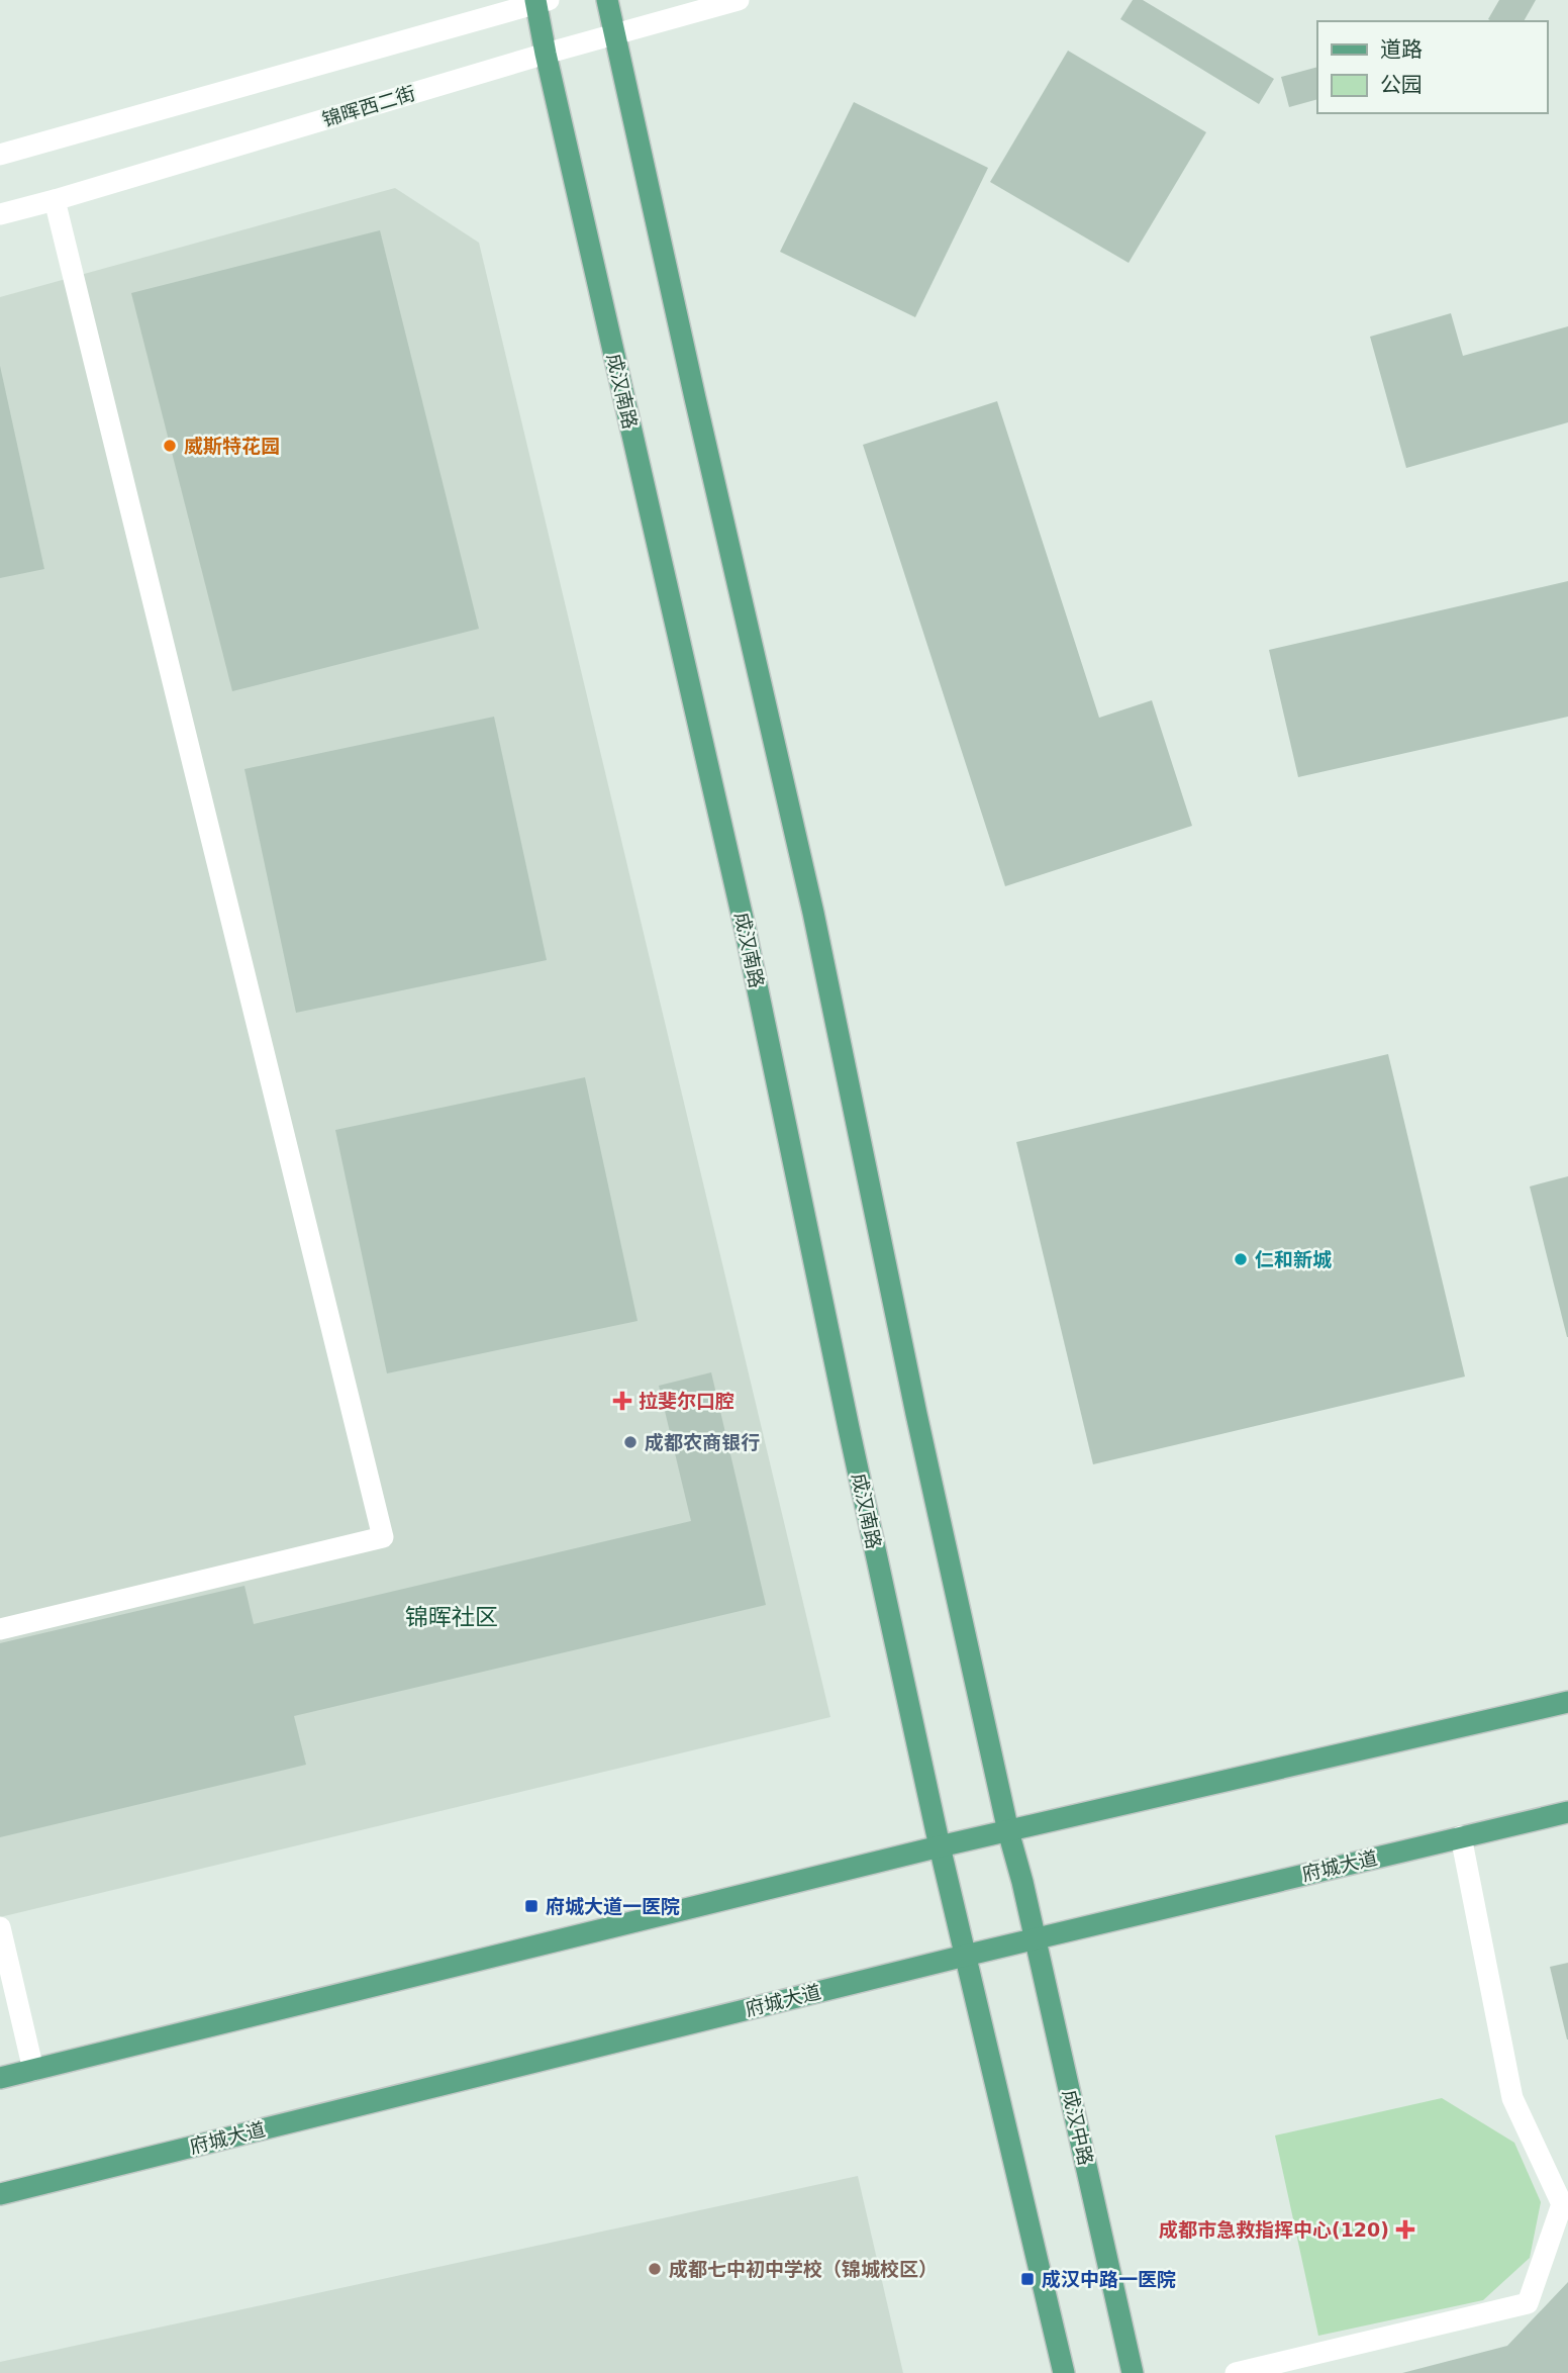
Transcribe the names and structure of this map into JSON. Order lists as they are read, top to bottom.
{
  "streets": {
    "main road": ["成汉南路", "府城大道", "成汉中路"],
    "street": ["锦晖西二街"]
  },
  "crossings": [
    ["锦晖西二街", "成汉南路"],
    ["成汉南路", "府城大道"],
    ["府城大道", "成汉中路"]
  ],
  "districts": ["锦晖社区"],
  "places": {
    "other": [
      "威斯特花园",
      "仁和新城",
      "成都农商银行",
      "成都七中初中学校（锦城校区）"
    ],
    "health": ["拉斐尔口腔", "成都市急救指挥中心(120)"],
    "transit": ["府城大道一医院", "成汉中路一医院"]
  },
  "legend": ["道路", "公园"]
}
